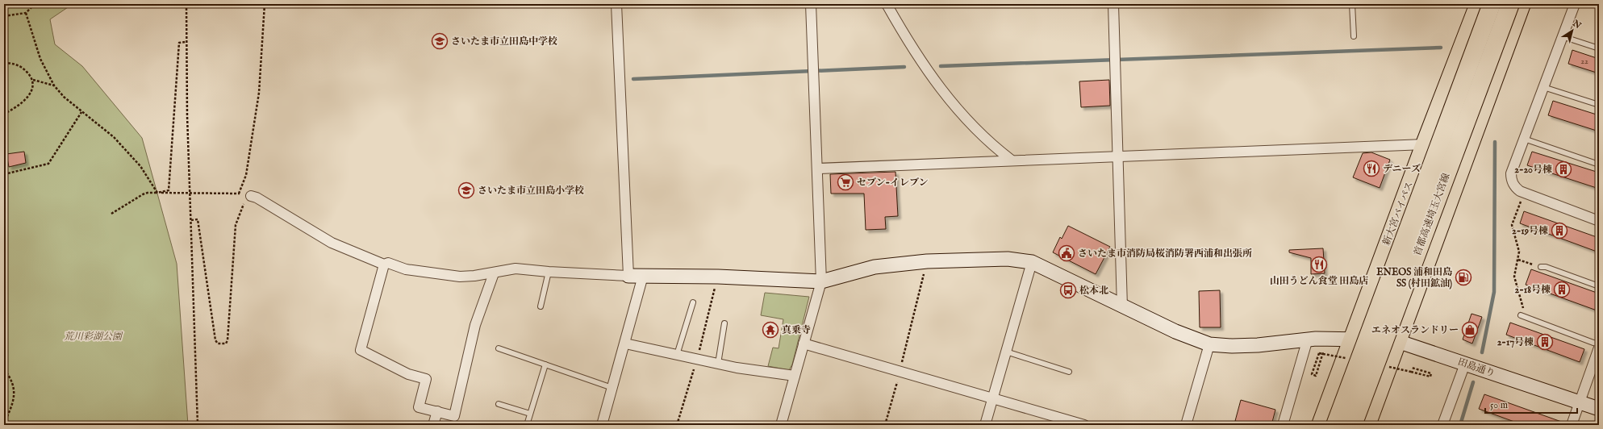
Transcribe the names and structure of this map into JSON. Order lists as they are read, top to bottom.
{
  "streets": {
    "highway": ["新大宮バイパス", "首都高速埼玉大宮線"],
    "street": ["田島通り"]
  },
  "crossings": [
    ["新大宮バイパス", "田島通り"]
  ],
  "parks": ["荒川彩湖公園"],
  "places": {
    "school or university": ["さいたま市立田島中学校", "さいたま市立田島小学校"],
    "restaurant": ["デニーズ", "山田うどん食堂 田島店"],
    "building": [
      "2-20号棟",
      "2-19号棟",
      "2-18号棟",
      "2-17号棟"
    ],
    "supermarket": ["セブン-イレブン"],
    "public building": ["さいたま市消防局桜消防署西浦和出張所"],
    "fuel station": ["ENEOS 浦和田島 SS (村田鉱油)"],
    "bus stop": ["松本北"],
    "temple": ["真乗寺"],
    "shop": ["エネオスランドリー"]
  },
  "house_numbers": ["22"],
  "scale_bar": "50 m",
  "north": "top right"
}
